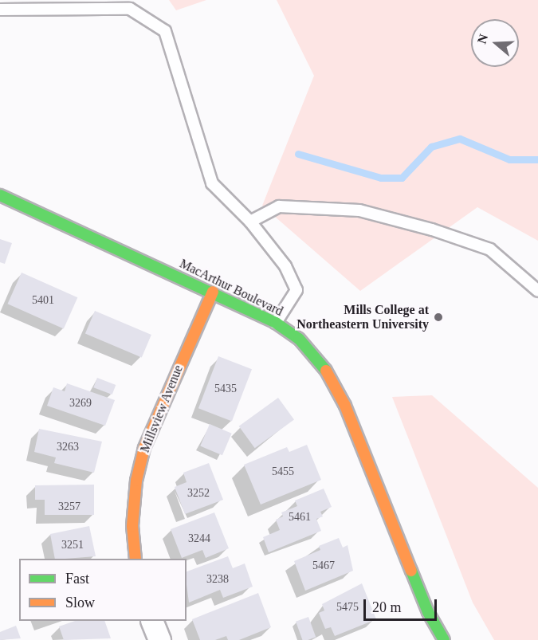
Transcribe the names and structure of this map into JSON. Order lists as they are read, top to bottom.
{
  "streets": {
    "main road": ["MacArthur Boulevard", "Millsview Avenue"]
  },
  "crossings": [
    ["MacArthur Boulevard", "Millsview Avenue"]
  ],
  "places": ["Mills College at Northeastern University"],
  "house_numbers": [
    "5401",
    "5435",
    "3269",
    "3263",
    "5455",
    "3252",
    "3257",
    "5461",
    "3244",
    "3251",
    "5467",
    "3238",
    "5475"
  ],
  "legend": ["Fast", "Slow"],
  "scale_bar": "20 m",
  "north": "left"
}
